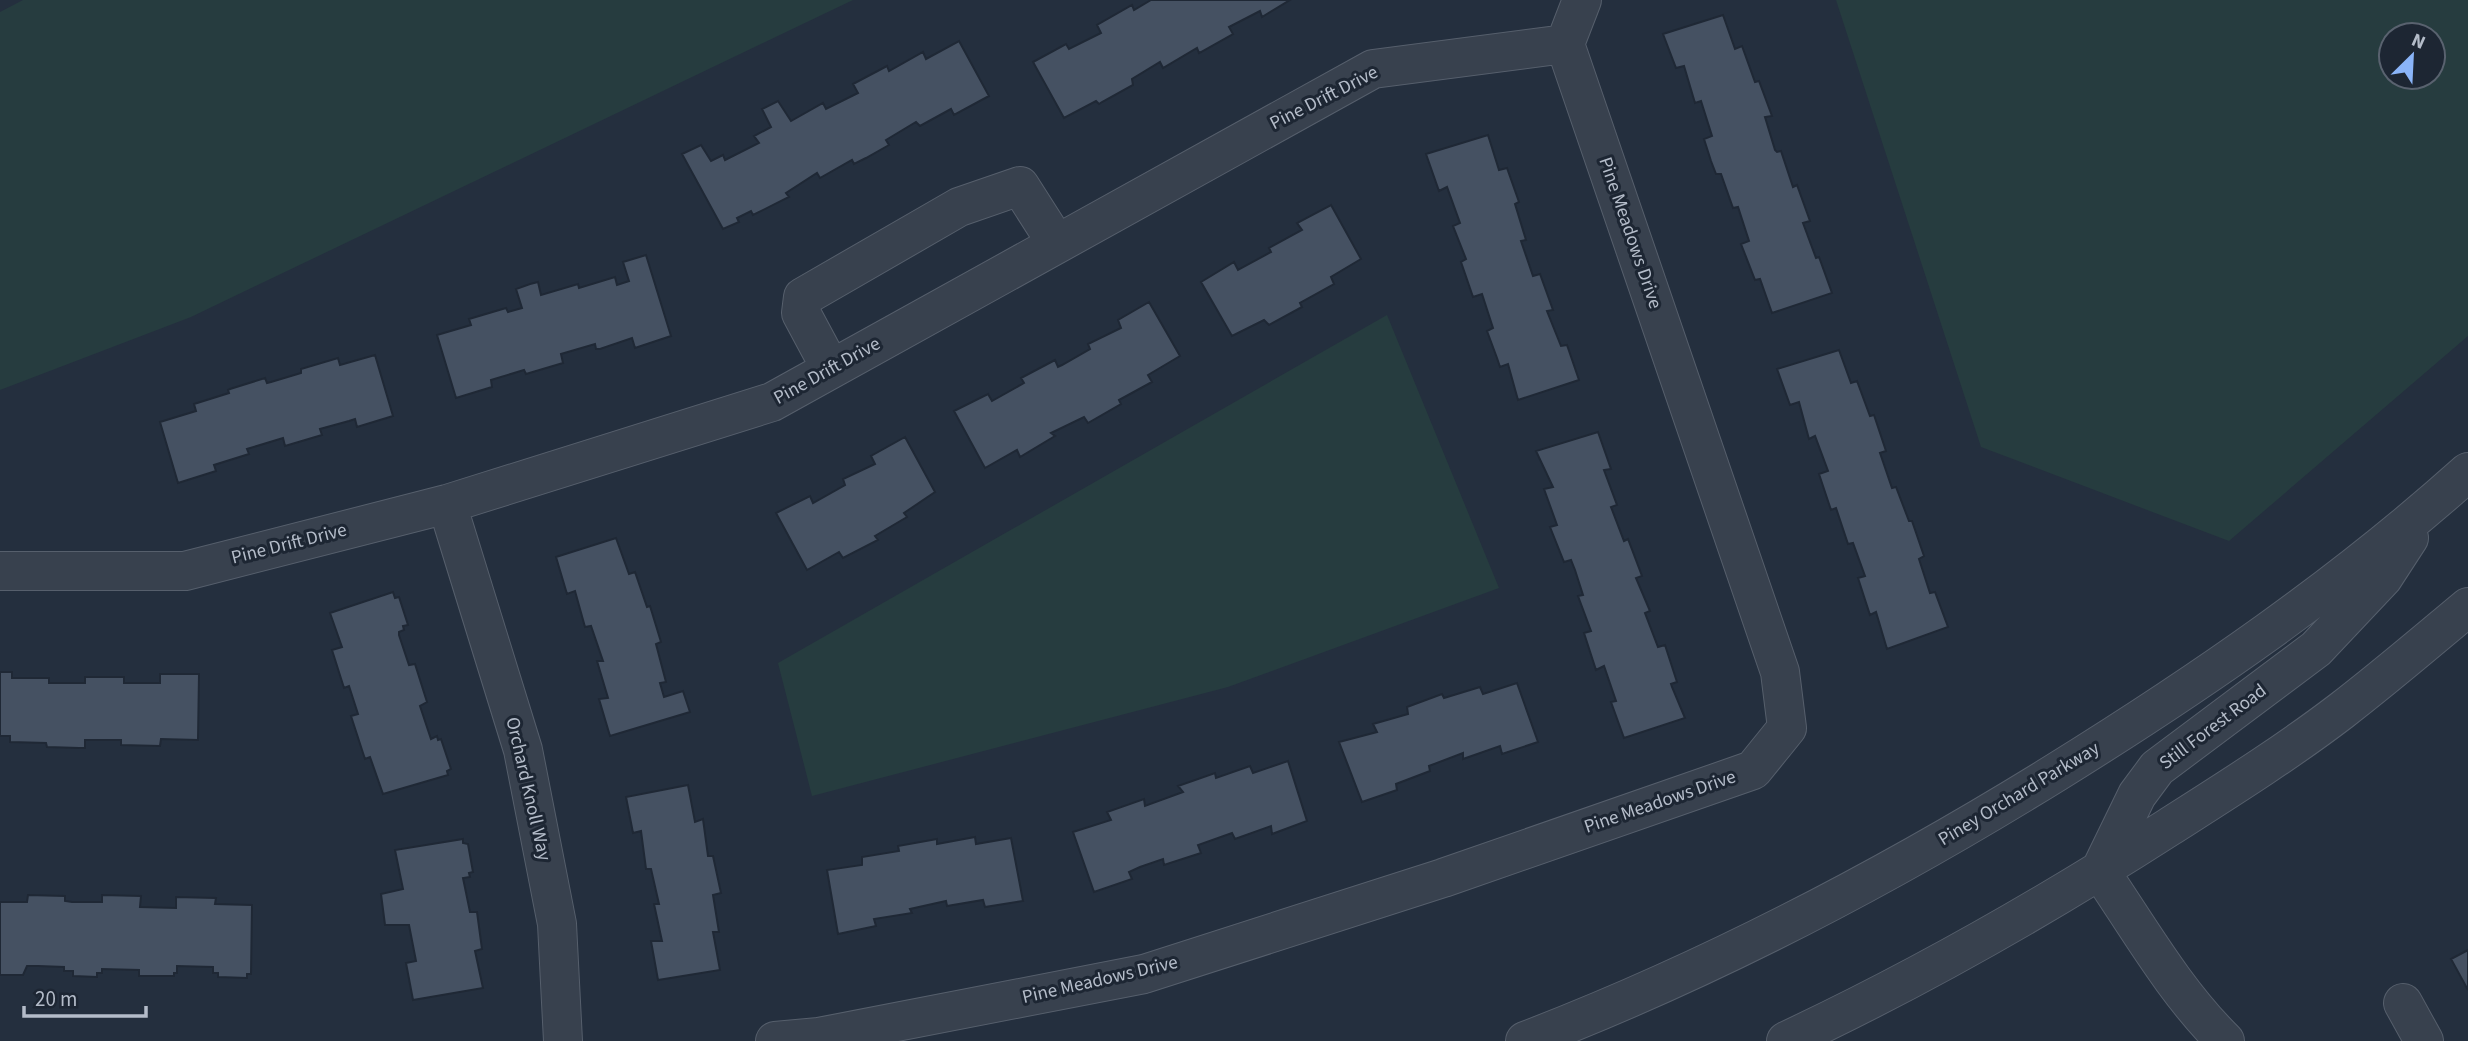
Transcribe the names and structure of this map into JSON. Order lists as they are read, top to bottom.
{
  "streets": {
    "street": [
      "Pine Drift Drive",
      "Pine Meadows Drive",
      "Still Forest Road",
      "Orchard Knoll Way",
      "Piney Orchard Parkway"
    ]
  },
  "crossings": [
    ["Pine Drift Drive", "Pine Meadows Drive"],
    ["Pine Drift Drive", "Orchard Knoll Way"],
    ["Still Forest Road", "Piney Orchard Parkway"]
  ],
  "scale_bar": "20 m",
  "north": "top right"
}
